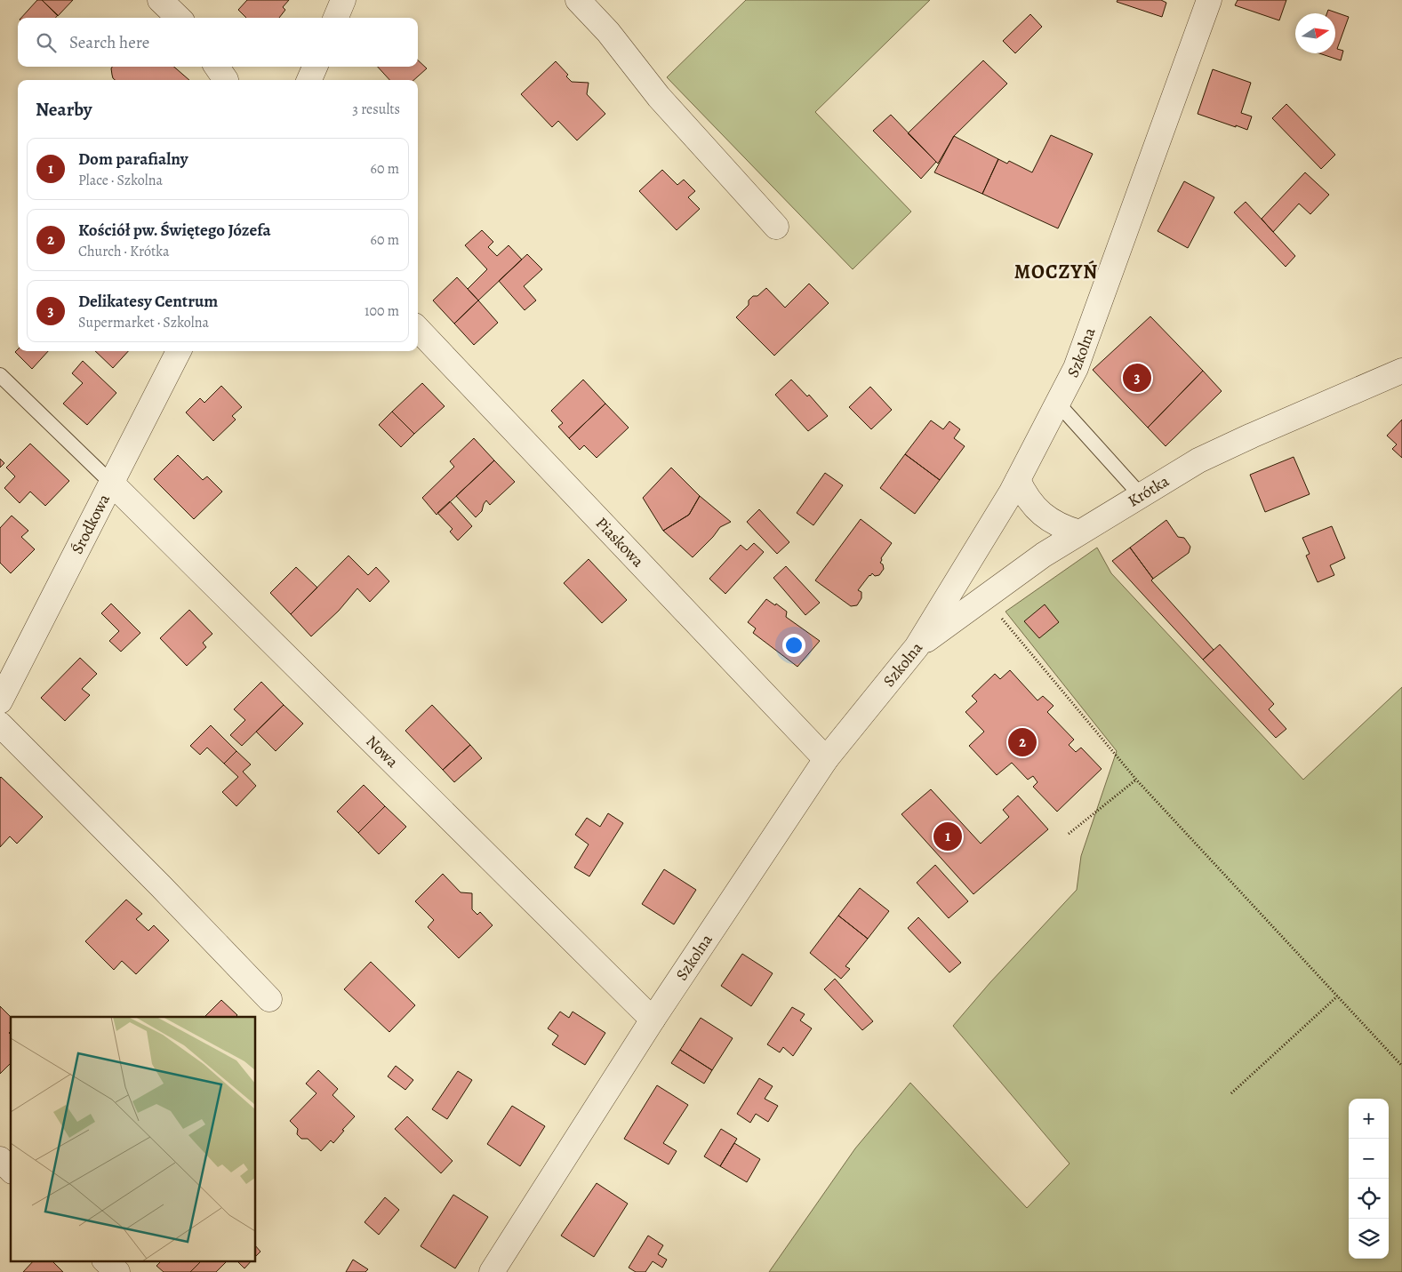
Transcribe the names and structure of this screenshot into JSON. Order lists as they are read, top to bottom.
{
  "streets": {
    "street": [
      "Szkolna",
      "Krótka",
      "Środkowa",
      "Piaskowa",
      "Nowa"
    ]
  },
  "crossings": [
    ["Szkolna", "Krótka"],
    ["Szkolna", "Piaskowa"],
    ["Szkolna", "Nowa"],
    ["Środkowa", "Nowa"]
  ],
  "districts": ["MOCZYŃ"],
  "north": "right",
  "page": {
    "search": "Search here",
    "heading": ["Nearby", "3 results"],
    "list": [
      {
        "mark": "1",
        "name": "Dom parafialny",
        "note": "Place · Szkolna",
        "value": "60 m"
      },
      {
        "mark": "2",
        "name": "Kościół pw. Świętego Józefa",
        "note": "Church · Krótka",
        "value": "60 m"
      },
      {
        "mark": "3",
        "name": "Delikatesy Centrum",
        "note": "Supermarket · Szkolna",
        "value": "100 m"
      }
    ],
    "pins": ["3", "2", "1"],
    "map_buttons": ["+", "−"]
  }
}
